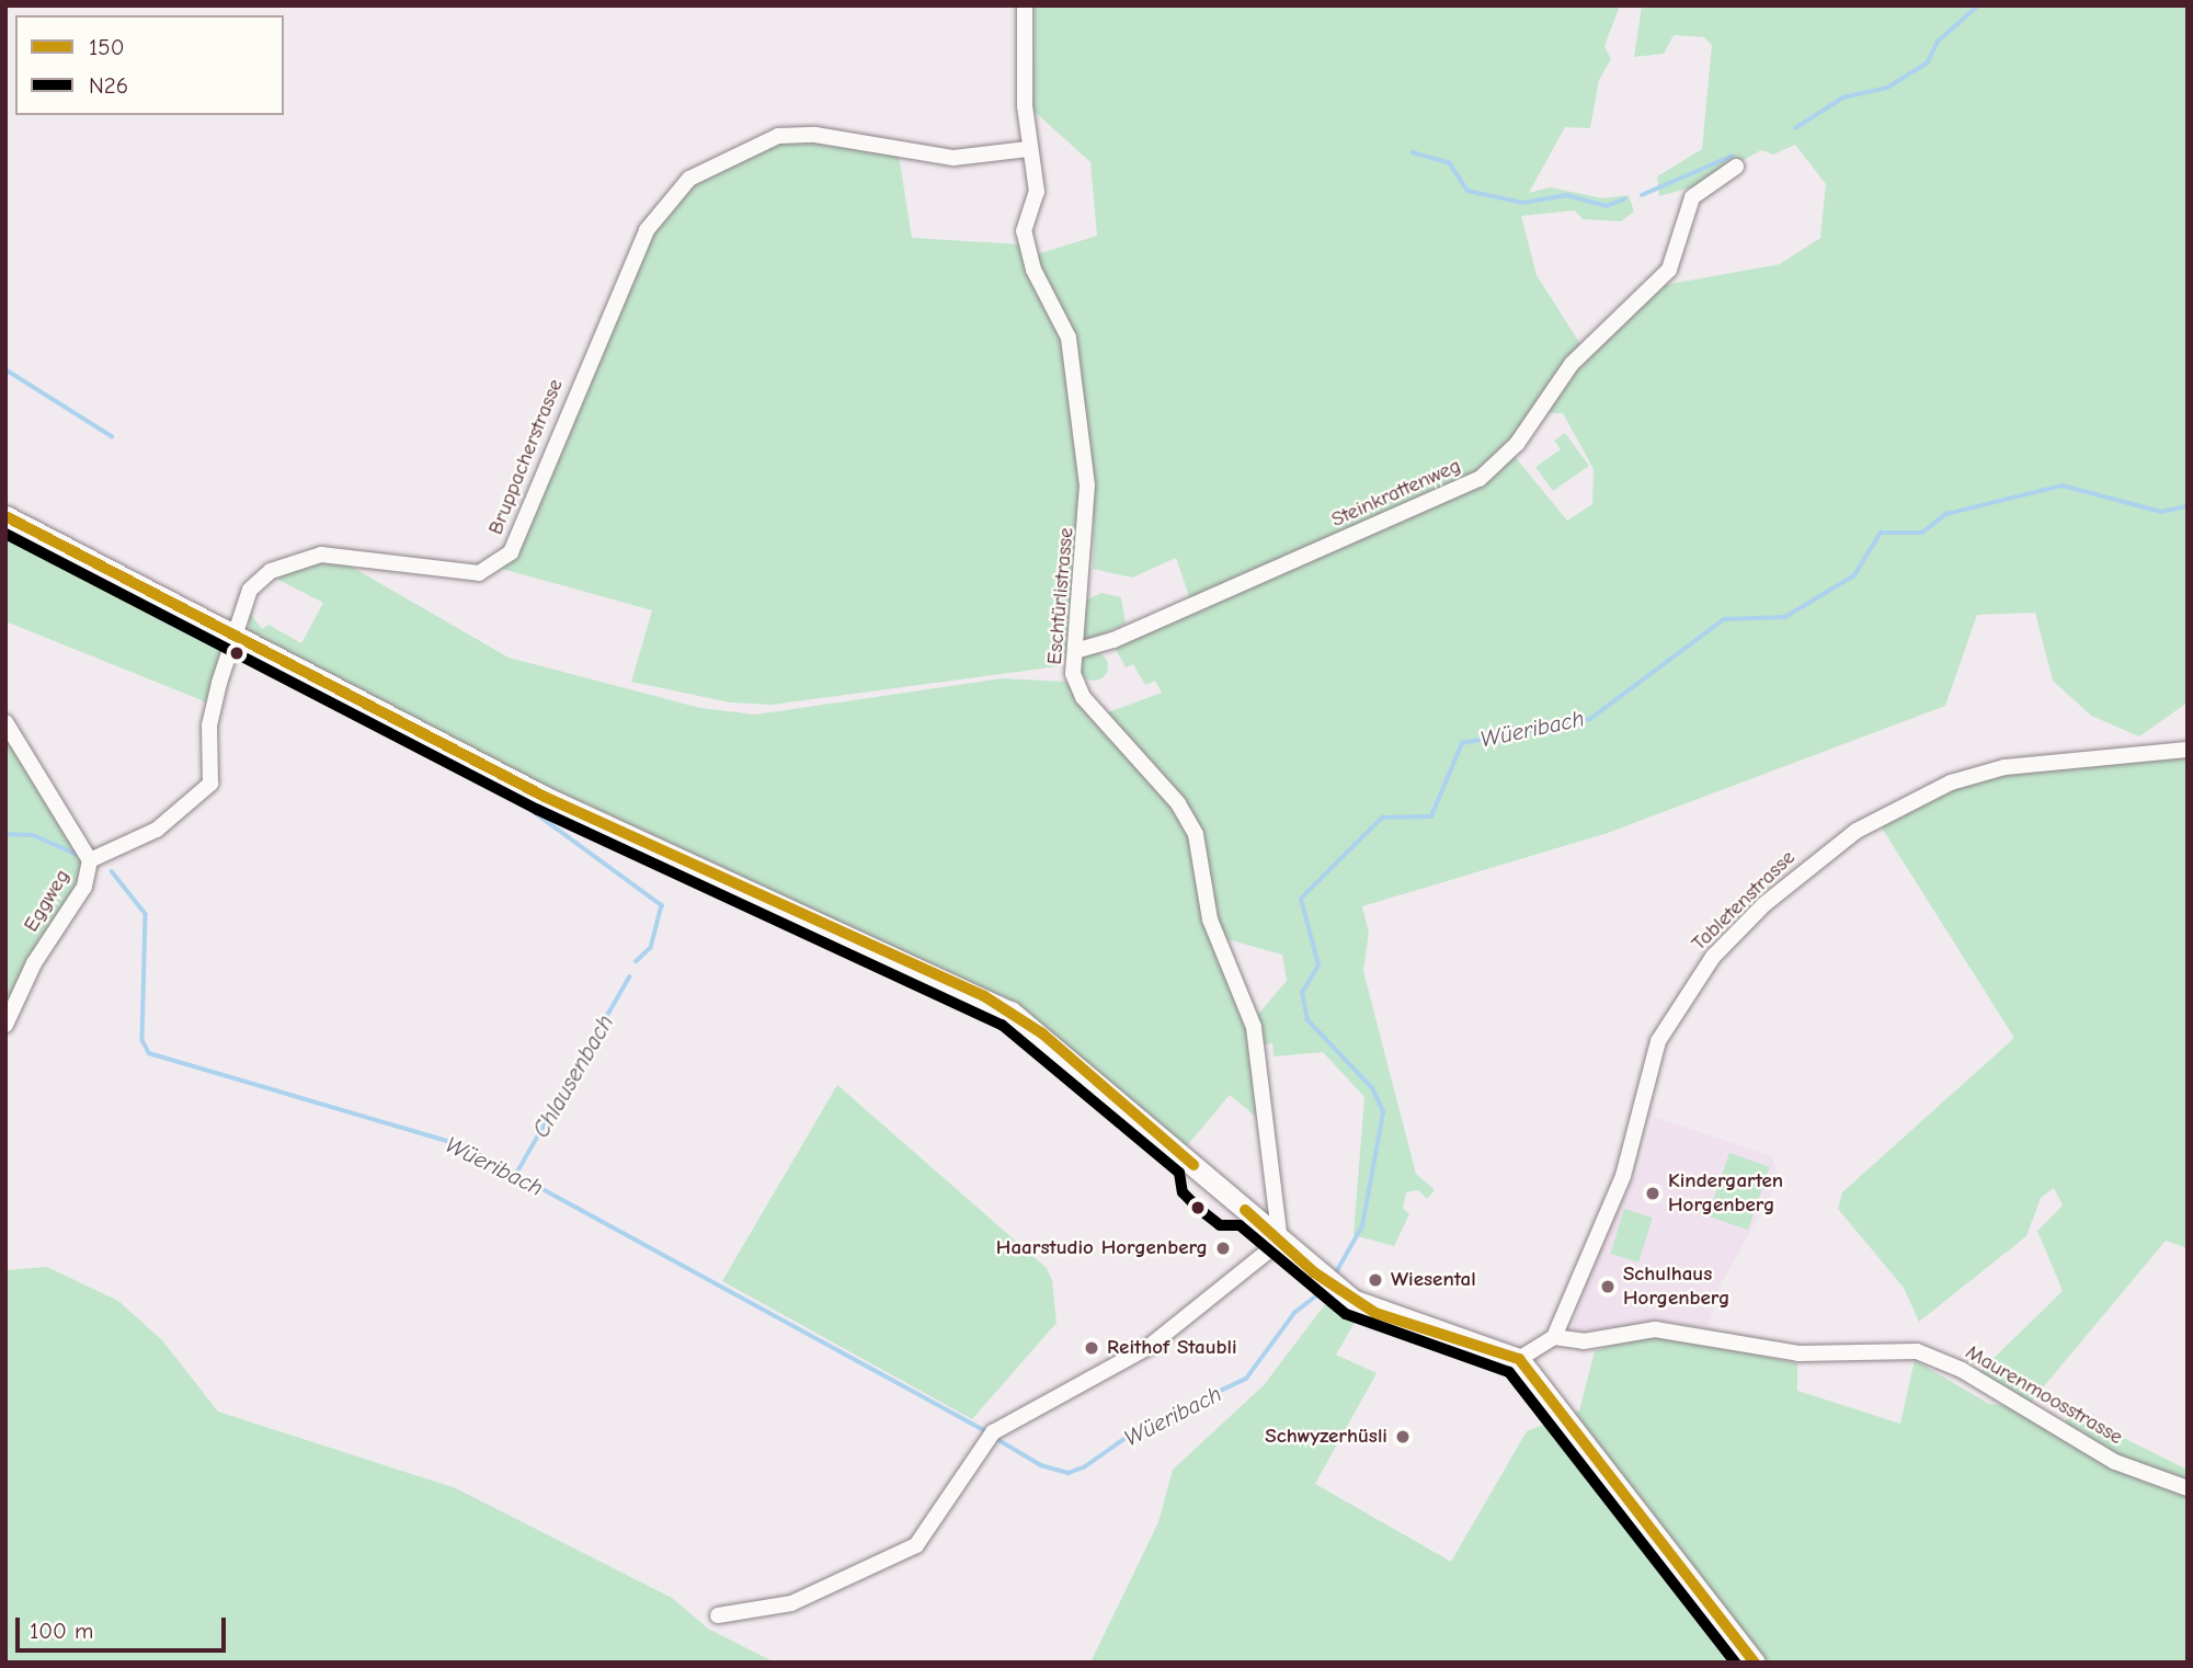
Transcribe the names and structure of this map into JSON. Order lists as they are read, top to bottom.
{
  "streets": {
    "street": [
      "Bruppacherstrasse",
      "Steinkrattenweg",
      "Eschtürlistrasse",
      "Eggweg",
      "Tabletenstrasse",
      "Maurenmoosstrasse"
    ]
  },
  "crossings": [
    ["Bruppacherstrasse", "Eschtürlistrasse"],
    ["Bruppacherstrasse", "Eggweg"],
    ["Steinkrattenweg", "Eschtürlistrasse"],
    ["Tabletenstrasse", "Maurenmoosstrasse"]
  ],
  "water": ["Wüeribach", "Chlausenbach"],
  "places": [
    "Kindergarten Horgenberg",
    "Haarstudio Horgenberg",
    "Wiesental",
    "Schulhaus Horgenberg",
    "Reithof Staubli",
    "Schwyzerhüsli"
  ],
  "lines": ["transit line 150", "transit line N26"],
  "legend": ["150", "N26"],
  "scale_bar": "100 m"
}
